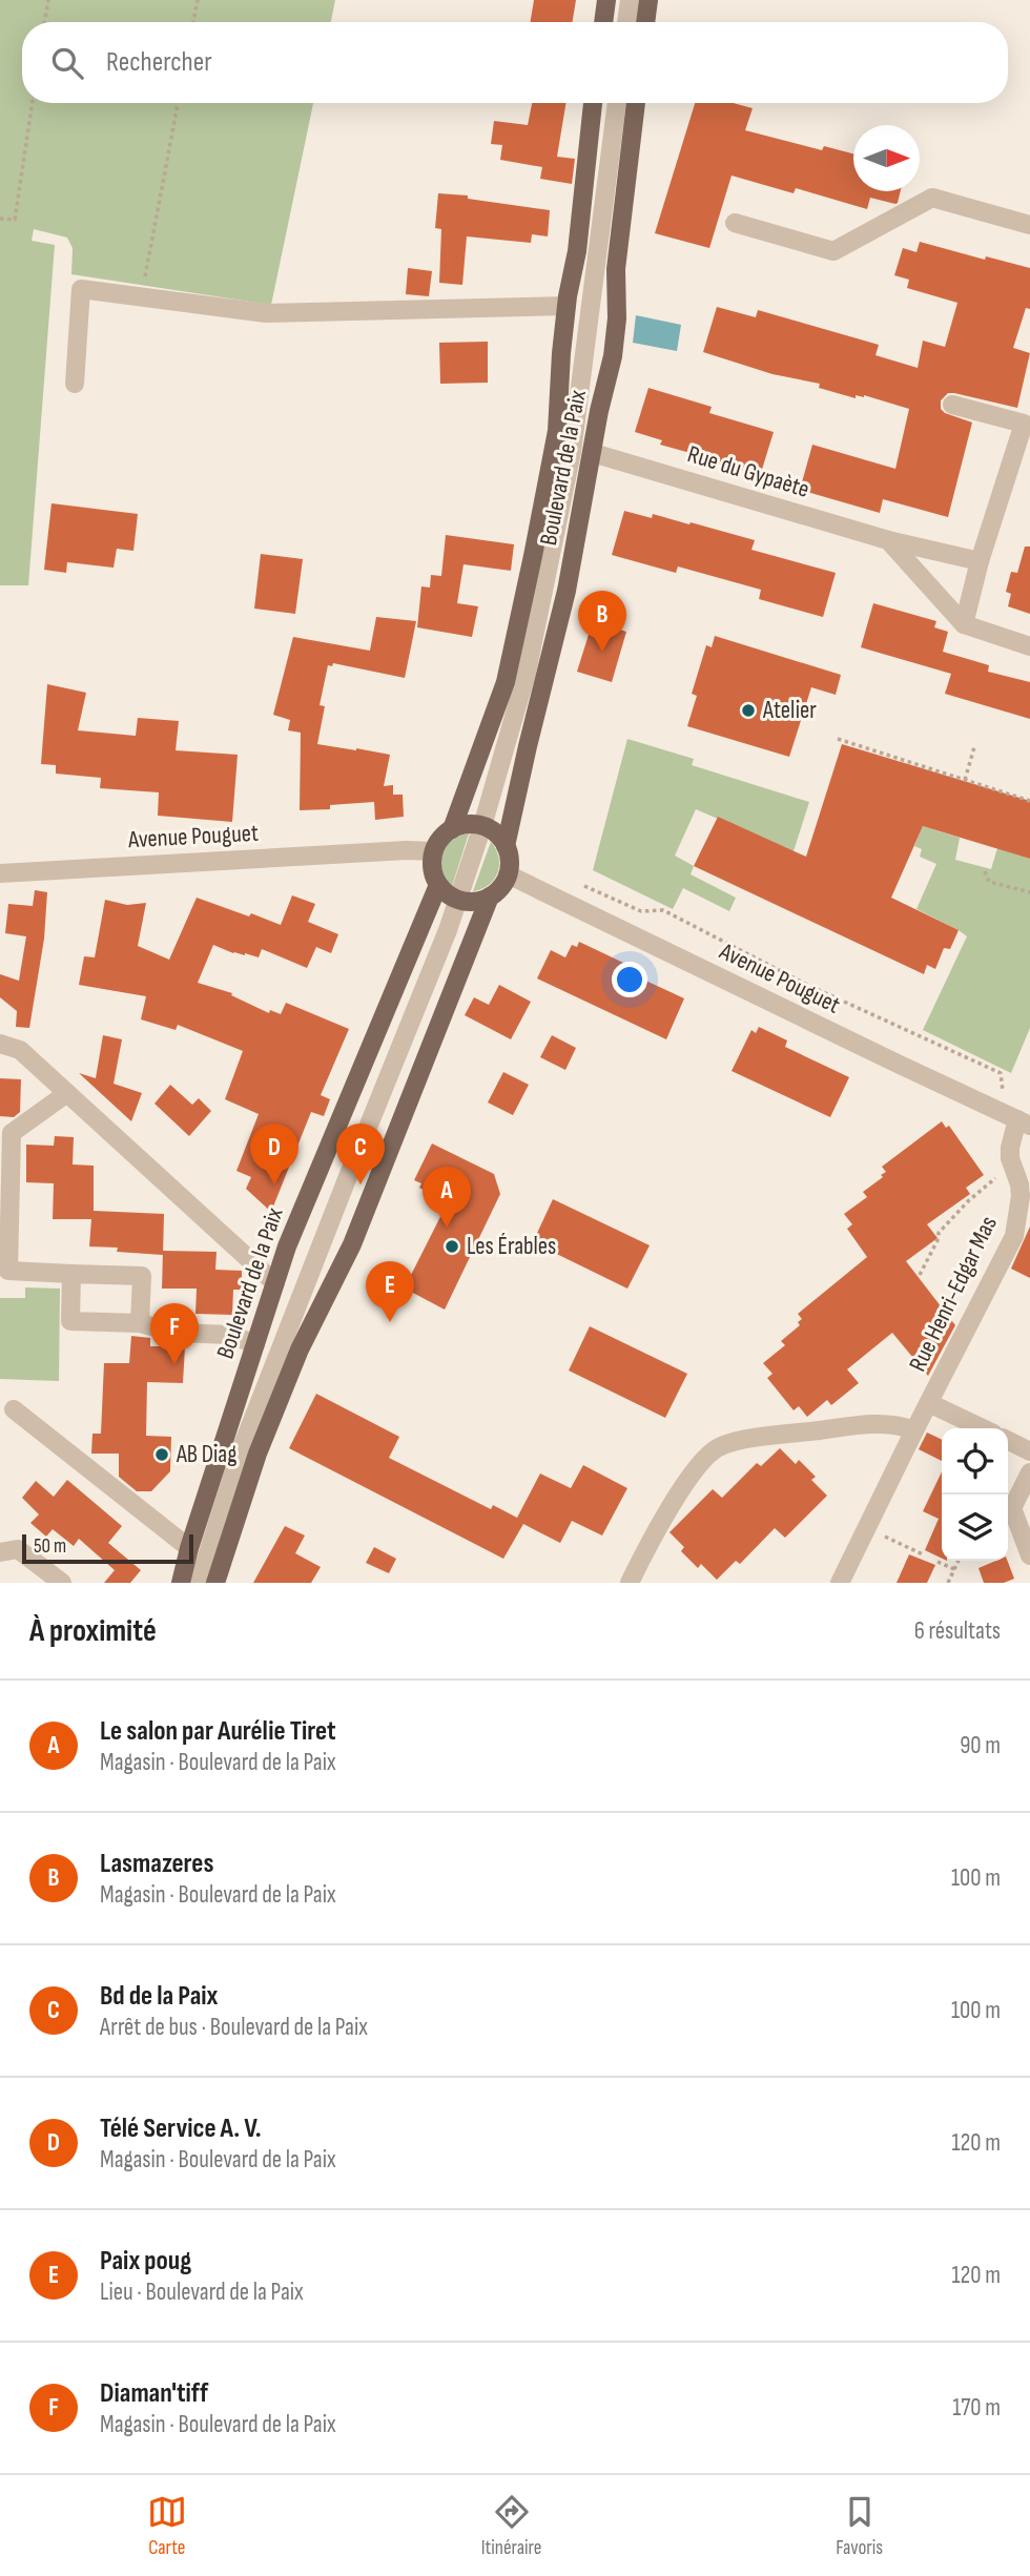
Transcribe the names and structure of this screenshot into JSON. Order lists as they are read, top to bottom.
{
  "streets": {
    "main road": ["Boulevard de la Paix"],
    "street": ["Rue du Gypaète", "Avenue Pouguet", "Rue Henri-Edgar Mas"]
  },
  "crossings": [
    ["Boulevard de la Paix", "Rue du Gypaète"],
    ["Boulevard de la Paix", "Avenue Pouguet"],
    ["Avenue Pouguet", "Rue Henri-Edgar Mas"]
  ],
  "places": ["Atelier", "Les Érables", "AB Diag"],
  "scale_bar": "50 m",
  "north": "right",
  "page": {
    "search": "Rechercher",
    "pins": [
      "B",
      "C",
      "D",
      "A",
      "E",
      "F"
    ],
    "scale": "50 m",
    "heading": ["À proximité", "6 résultats"],
    "list": [
      {
        "mark": "A",
        "name": "Le salon par Aurélie Tiret",
        "note": "Magasin · Boulevard de la Paix",
        "value": "90 m"
      },
      {
        "mark": "B",
        "name": "Lasmazeres",
        "note": "Magasin · Boulevard de la Paix",
        "value": "100 m"
      },
      {
        "mark": "C",
        "name": "Bd de la Paix",
        "note": "Arrêt de bus · Boulevard de la Paix",
        "value": "100 m"
      },
      {
        "mark": "D",
        "name": "Télé Service A. V.",
        "note": "Magasin · Boulevard de la Paix",
        "value": "120 m"
      },
      {
        "mark": "E",
        "name": "Paix poug",
        "note": "Lieu · Boulevard de la Paix",
        "value": "120 m"
      },
      {
        "mark": "F",
        "name": "Diaman'tiff",
        "note": "Magasin · Boulevard de la Paix",
        "value": "170 m"
      }
    ],
    "nav": ["Carte", "Itinéraire", "Favoris"]
  }
}
